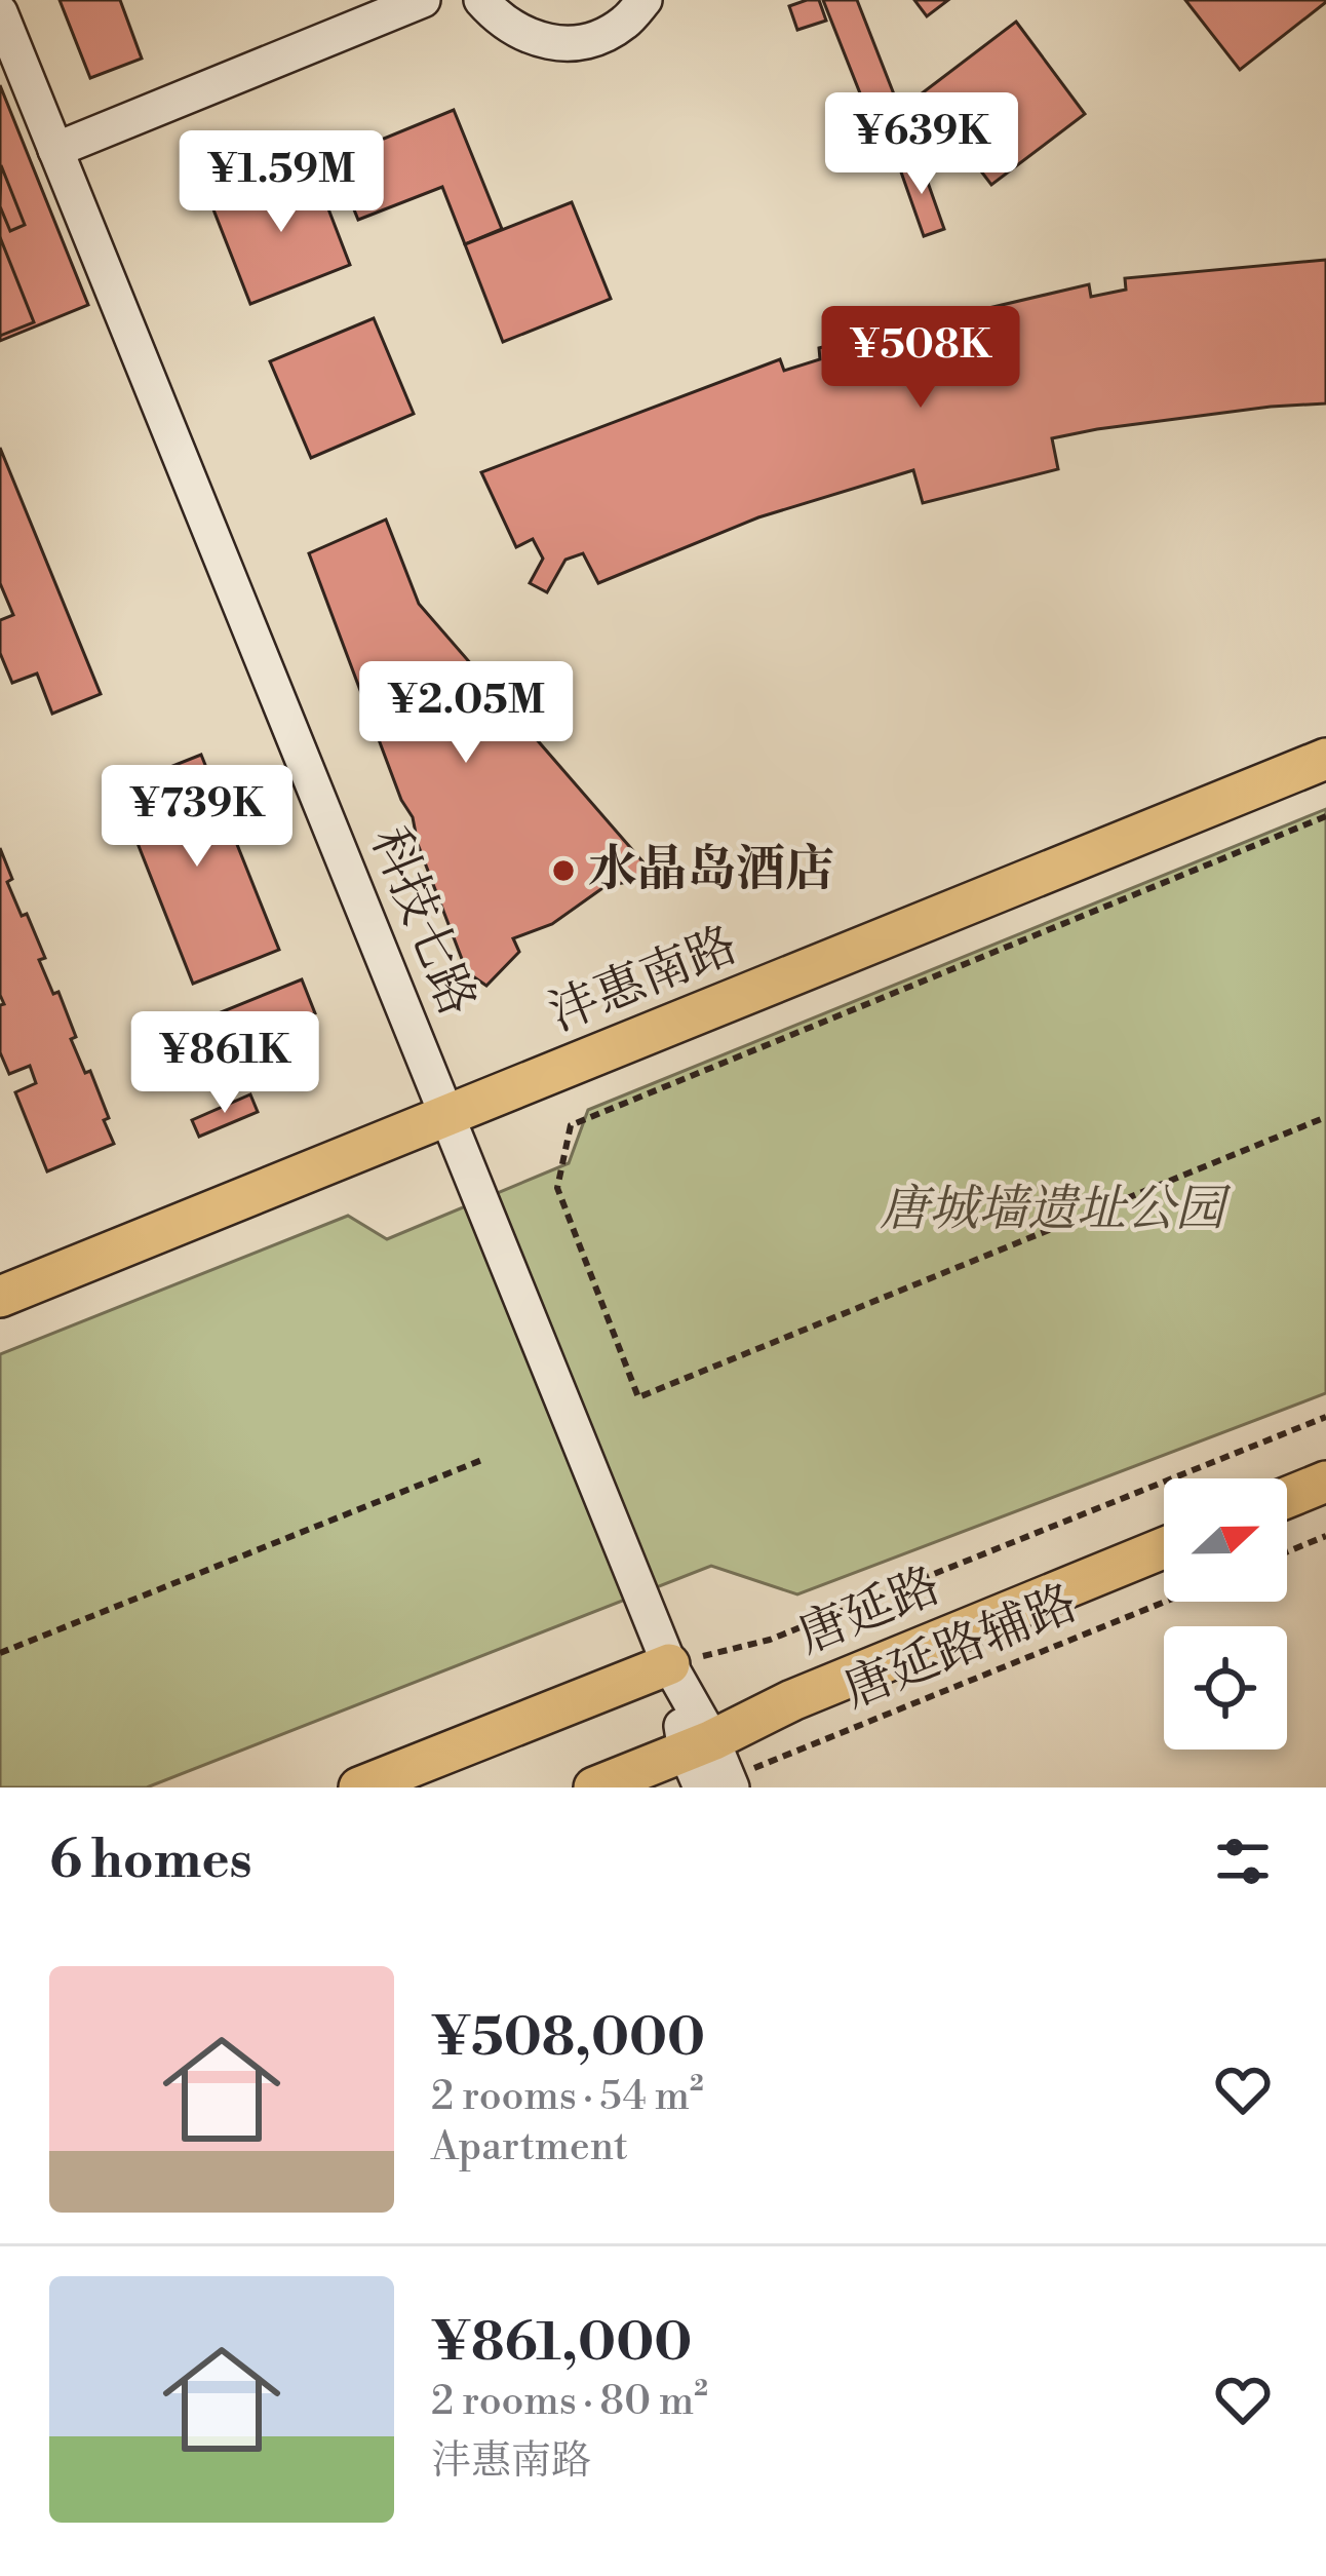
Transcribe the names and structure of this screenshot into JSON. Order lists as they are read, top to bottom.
{
  "streets": {
    "main road": ["沣惠南路", "唐延路"],
    "street": ["科技七路"],
    "path": ["唐延路辅路"]
  },
  "crossings": [
    ["科技七路", "沣惠南路"],
    ["科技七路", "唐延路"],
    ["科技七路", "唐延路辅路"],
    ["唐延路", "唐延路辅路"]
  ],
  "parks": ["唐城墙遗址公园"],
  "places": ["水晶岛酒店"],
  "north": "right",
  "page": {
    "price": [
      "¥639K",
      "¥1.59M",
      "¥508K",
      "¥2.05M",
      "¥739K",
      "¥861K"
    ],
    "heading": "6 homes",
    "list": [
      {
        "name": "¥508,000",
        "note": "2 rooms · 54 m² · Apartment"
      },
      {
        "name": "¥861,000",
        "note": "2 rooms · 80 m² · 沣惠南路"
      }
    ]
  }
}
